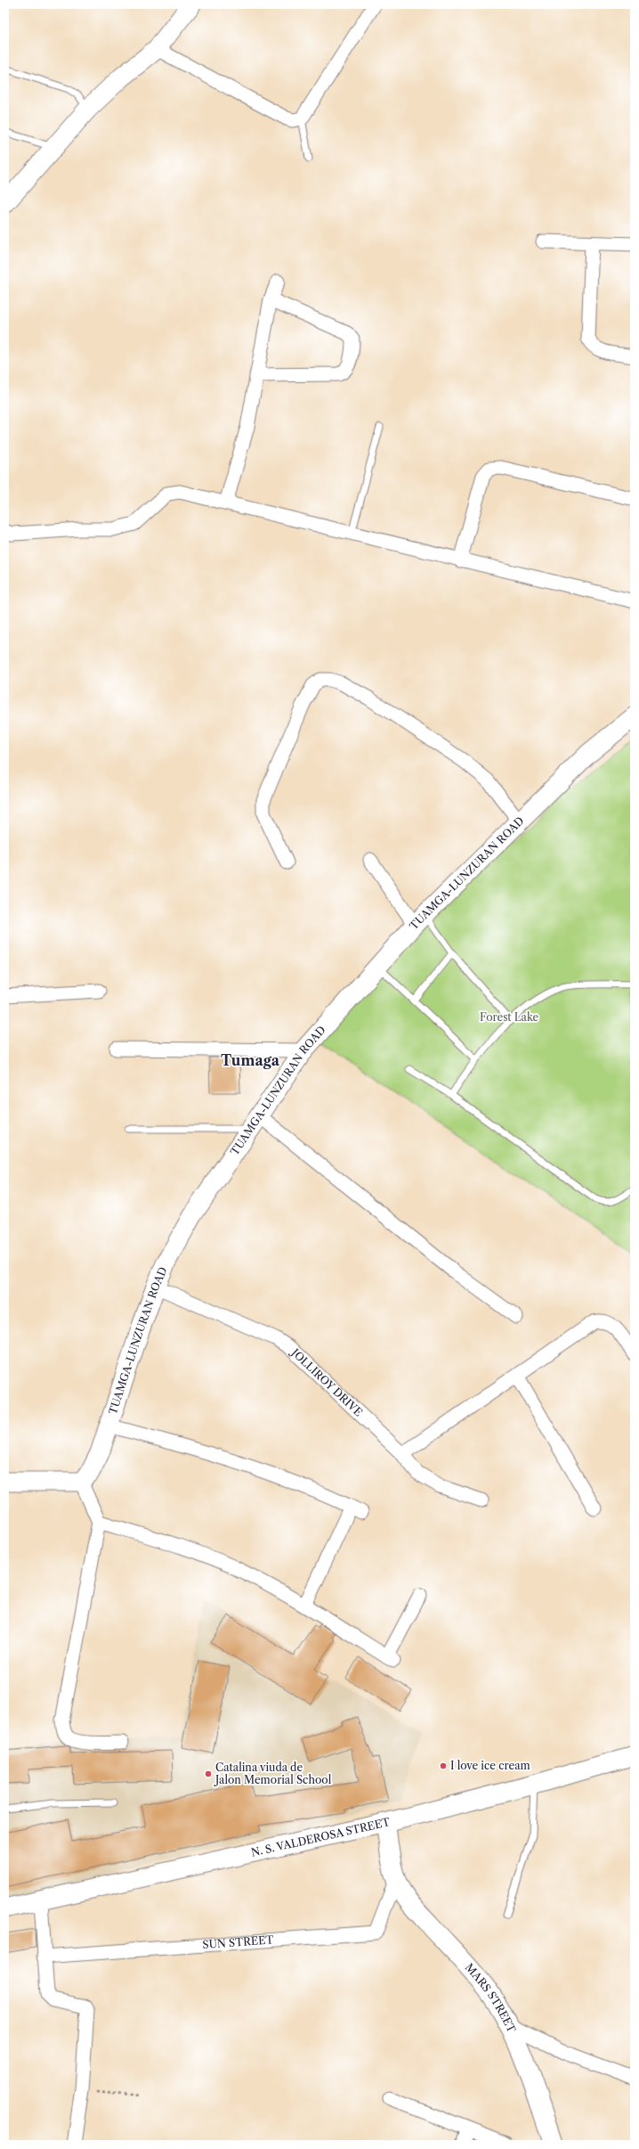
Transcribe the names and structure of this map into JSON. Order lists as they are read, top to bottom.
{
  "streets": {
    "street": [
      "TUAMGA-LUNZURAN ROAD",
      "JOLLIROY DRIVE",
      "N. S. VALDEROSA STREET",
      "SUN STREET",
      "MARS STREET"
    ]
  },
  "crossings": [
    ["TUAMGA-LUNZURAN ROAD", "JOLLIROY DRIVE"],
    ["SUN STREET", "MARS STREET"]
  ],
  "districts": ["Tumaga"],
  "parks": ["Forest Lake"],
  "places": ["I love ice cream", "Catalina viuda de Jalon Memorial School"]
}
